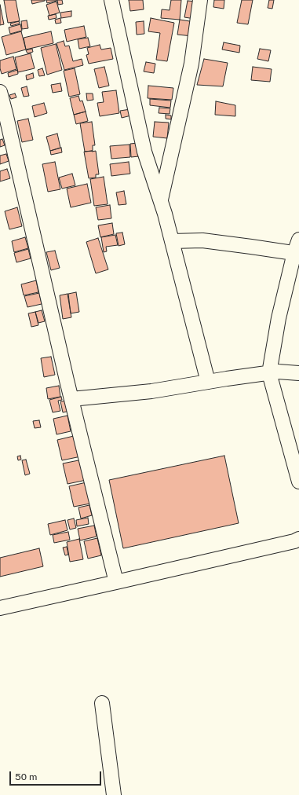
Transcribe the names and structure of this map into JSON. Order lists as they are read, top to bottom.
{
  "scale_bar": "50 m"
}
